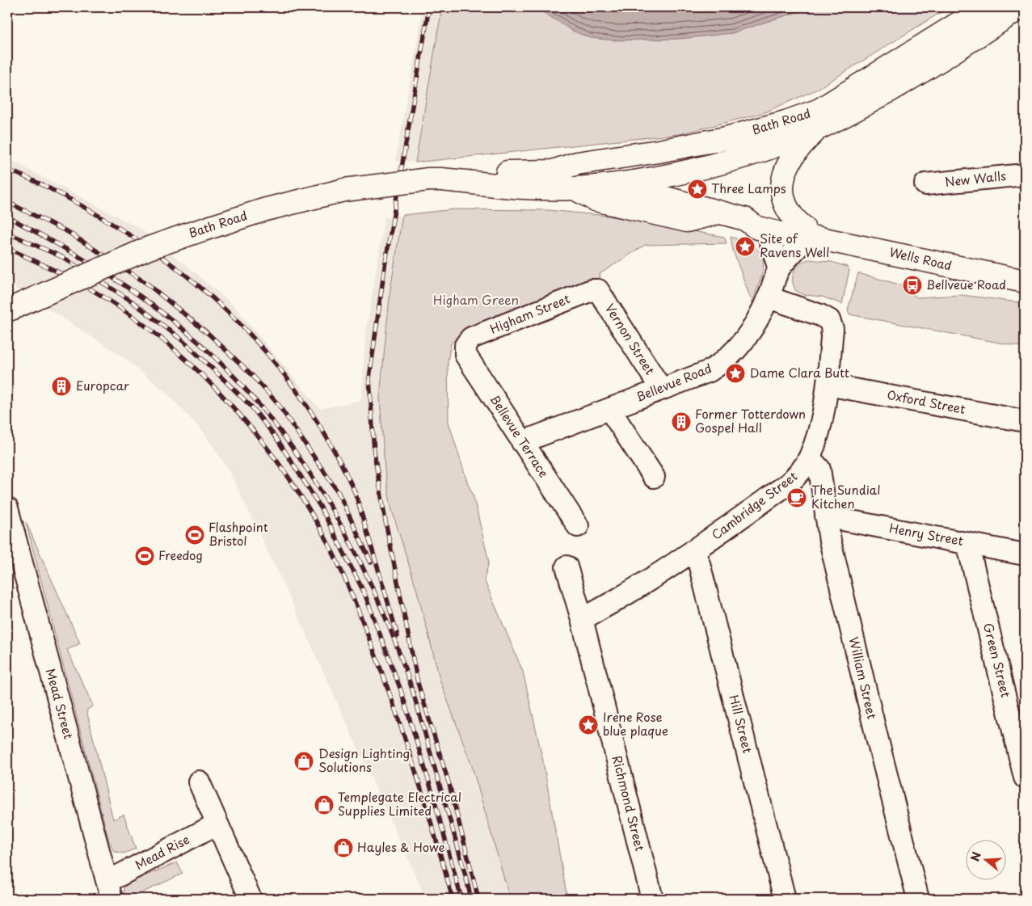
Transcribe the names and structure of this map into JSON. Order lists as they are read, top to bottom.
{
  "streets": {
    "highway": ["Bath Road", "Wells Road"],
    "street": [
      "New Walls",
      "Higham Street",
      "Vernon Street",
      "Bellevue Road",
      "Oxford Street",
      "Bellevue Terrace",
      "Cambridge Street",
      "Henry Street",
      "Green Street",
      "William Street",
      "Mead Street",
      "Hill Street",
      "Richmond Street",
      "Mead Rise"
    ]
  },
  "crossings": [
    ["Bath Road", "Wells Road"],
    ["Wells Road", "Bellevue Road"],
    ["Higham Street", "Vernon Street"],
    ["Higham Street", "Bellevue Terrace"],
    ["Vernon Street", "Bellevue Road"],
    ["Bellevue Road", "Bellevue Terrace"],
    ["Bellevue Road", "Cambridge Street"],
    ["Oxford Street", "Cambridge Street"],
    ["Cambridge Street", "William Street"],
    ["Cambridge Street", "Hill Street"],
    ["Cambridge Street", "Richmond Street"],
    ["Henry Street", "Green Street"],
    ["Henry Street", "William Street"],
    ["Mead Street", "Mead Rise"]
  ],
  "parks": ["Higham Green"],
  "places": {
    "place": [
      "Three Lamps",
      "Site of Ravens Well",
      "Dame Clara Butt",
      "Irene Rose blue plaque"
    ],
    "bus stop": ["Bellveue Road"],
    "building": ["Europcar", "Former Totterdown Gospel Hall"],
    "cafe": ["The Sundial Kitchen"],
    "sports": ["Flashpoint Bristol", "Freedog"],
    "shop": ["Design Lighting Solutions", "Templegate Electrical Supplies Limited", "Hayles & Howe"]
  },
  "north": "left"
}
